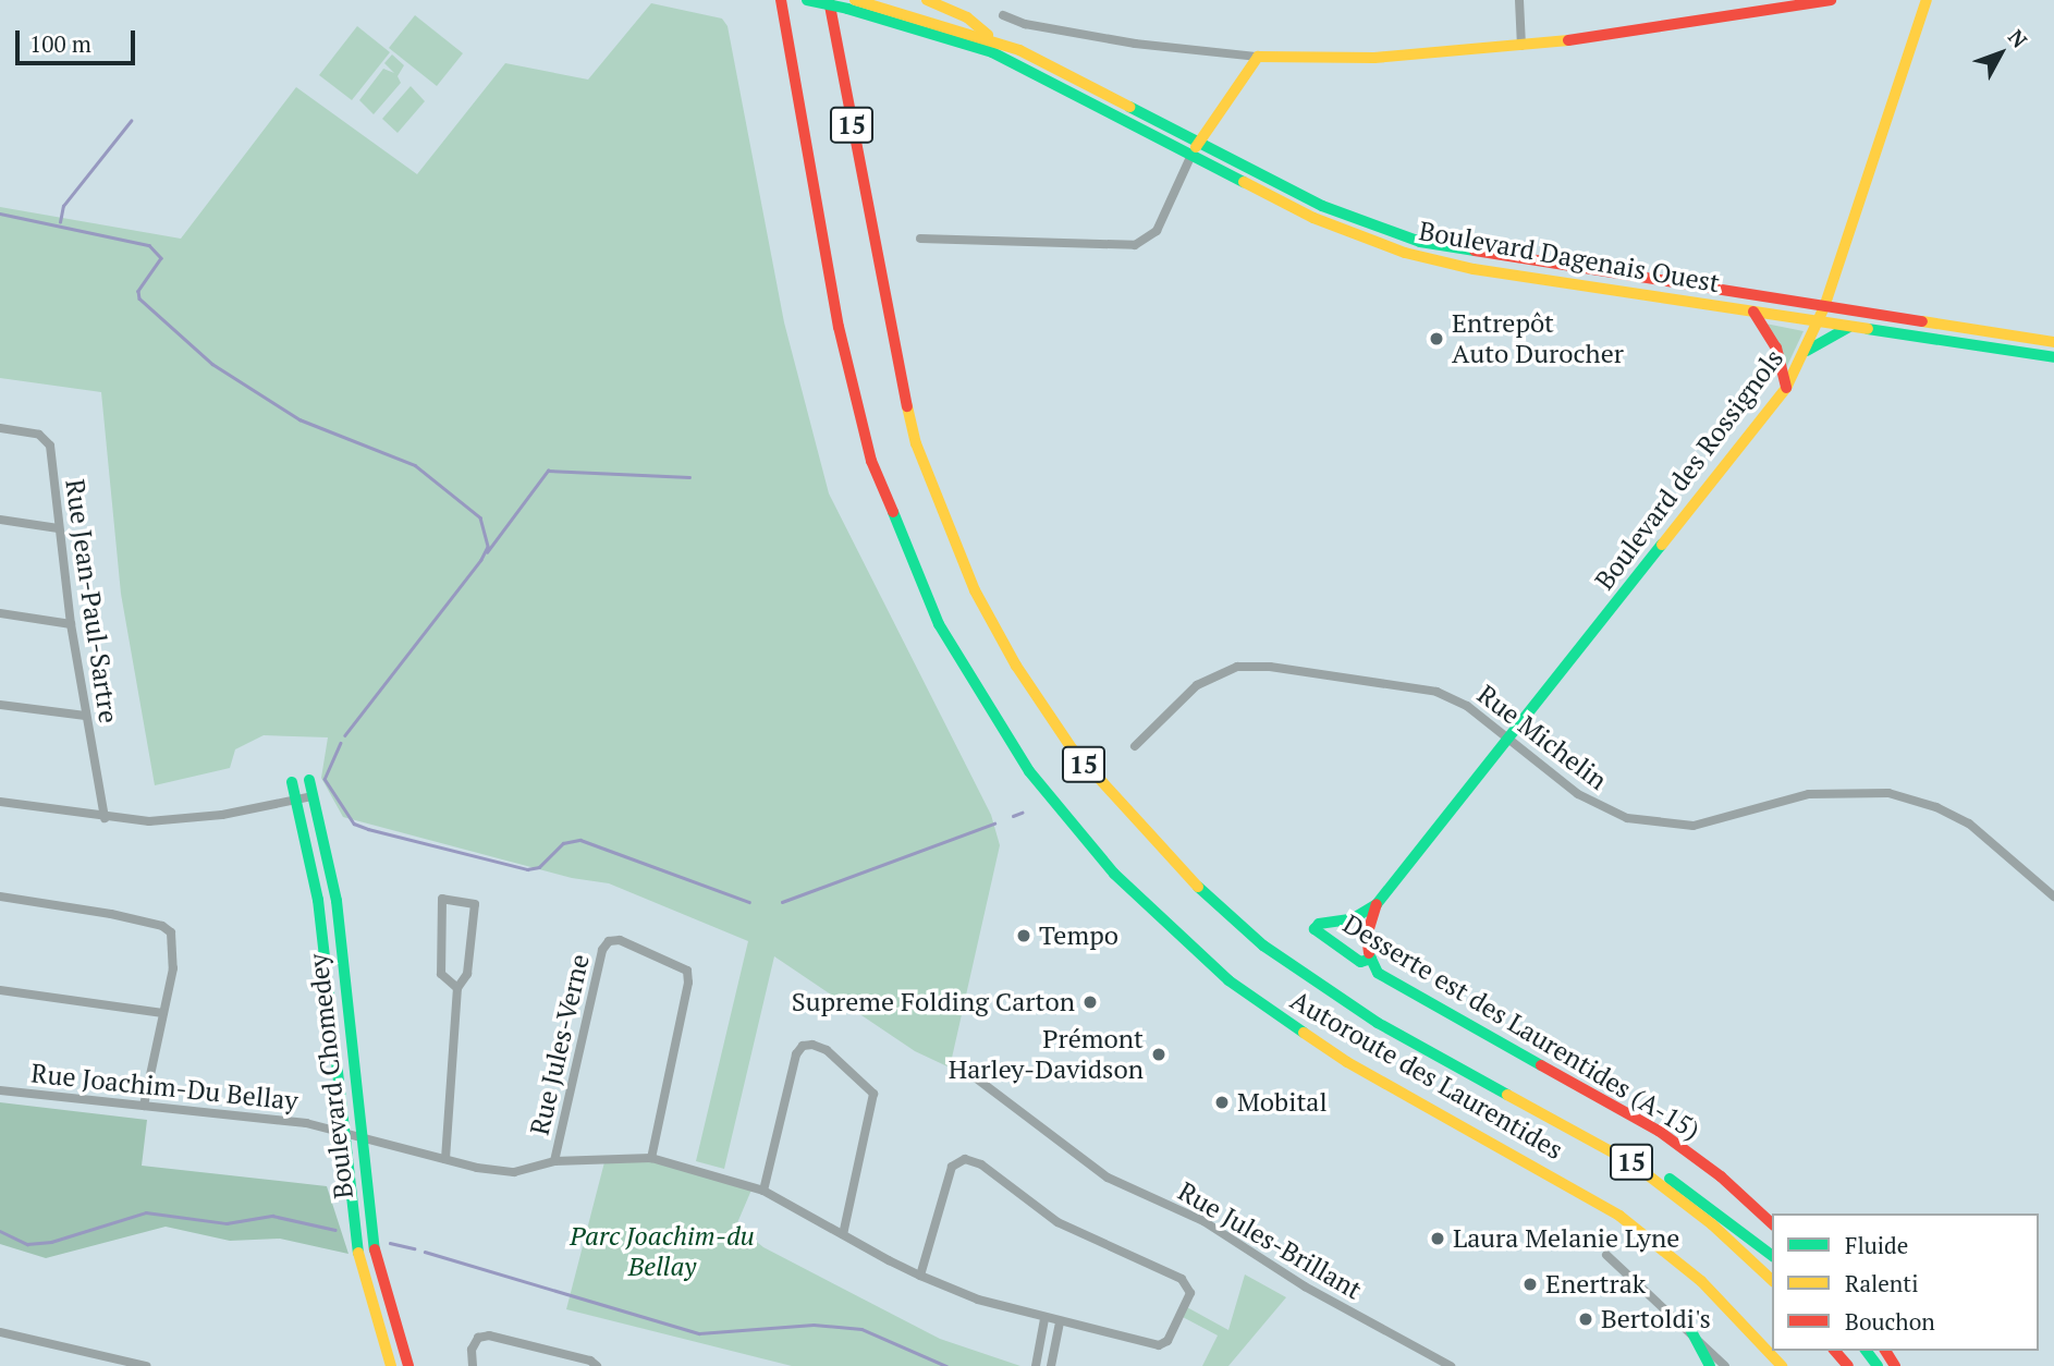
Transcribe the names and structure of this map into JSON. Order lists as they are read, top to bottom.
{
  "streets": {
    "main road": [
      "15",
      "Boulevard Dagenais Ouest",
      "Boulevard des Rossignols",
      "Desserte est des Laurentides (A-15)",
      "Autoroute des Laurentides",
      "Boulevard Chomedey"
    ],
    "street": [
      "Rue Jean-Paul-Sartre",
      "Rue Michelin",
      "Rue Jules-Verne",
      "Rue Joachim-Du Bellay",
      "Rue Jules-Brillant"
    ]
  },
  "crossings": [
    ["Boulevard Dagenais Ouest", "Boulevard des Rossignols"],
    ["Boulevard des Rossignols", "Rue Michelin"],
    ["Boulevard des Rossignols", "Desserte est des Laurentides (A-15)"],
    ["Rue Jules-Verne", "Rue Joachim-Du Bellay"],
    ["Boulevard Chomedey", "Rue Joachim-Du Bellay"]
  ],
  "parks": ["Parc Joachim-du Bellay"],
  "places": [
    "Entrepôt Auto Durocher",
    "Tempo",
    "Supreme Folding Carton",
    "Prémont Harley-Davidson",
    "Mobital",
    "Laura Melanie Lyne",
    "Enertrak",
    "Bertoldi's"
  ],
  "legend": ["Fluide", "Ralenti", "Bouchon"],
  "scale_bar": "100 m",
  "north": "top right"
}
